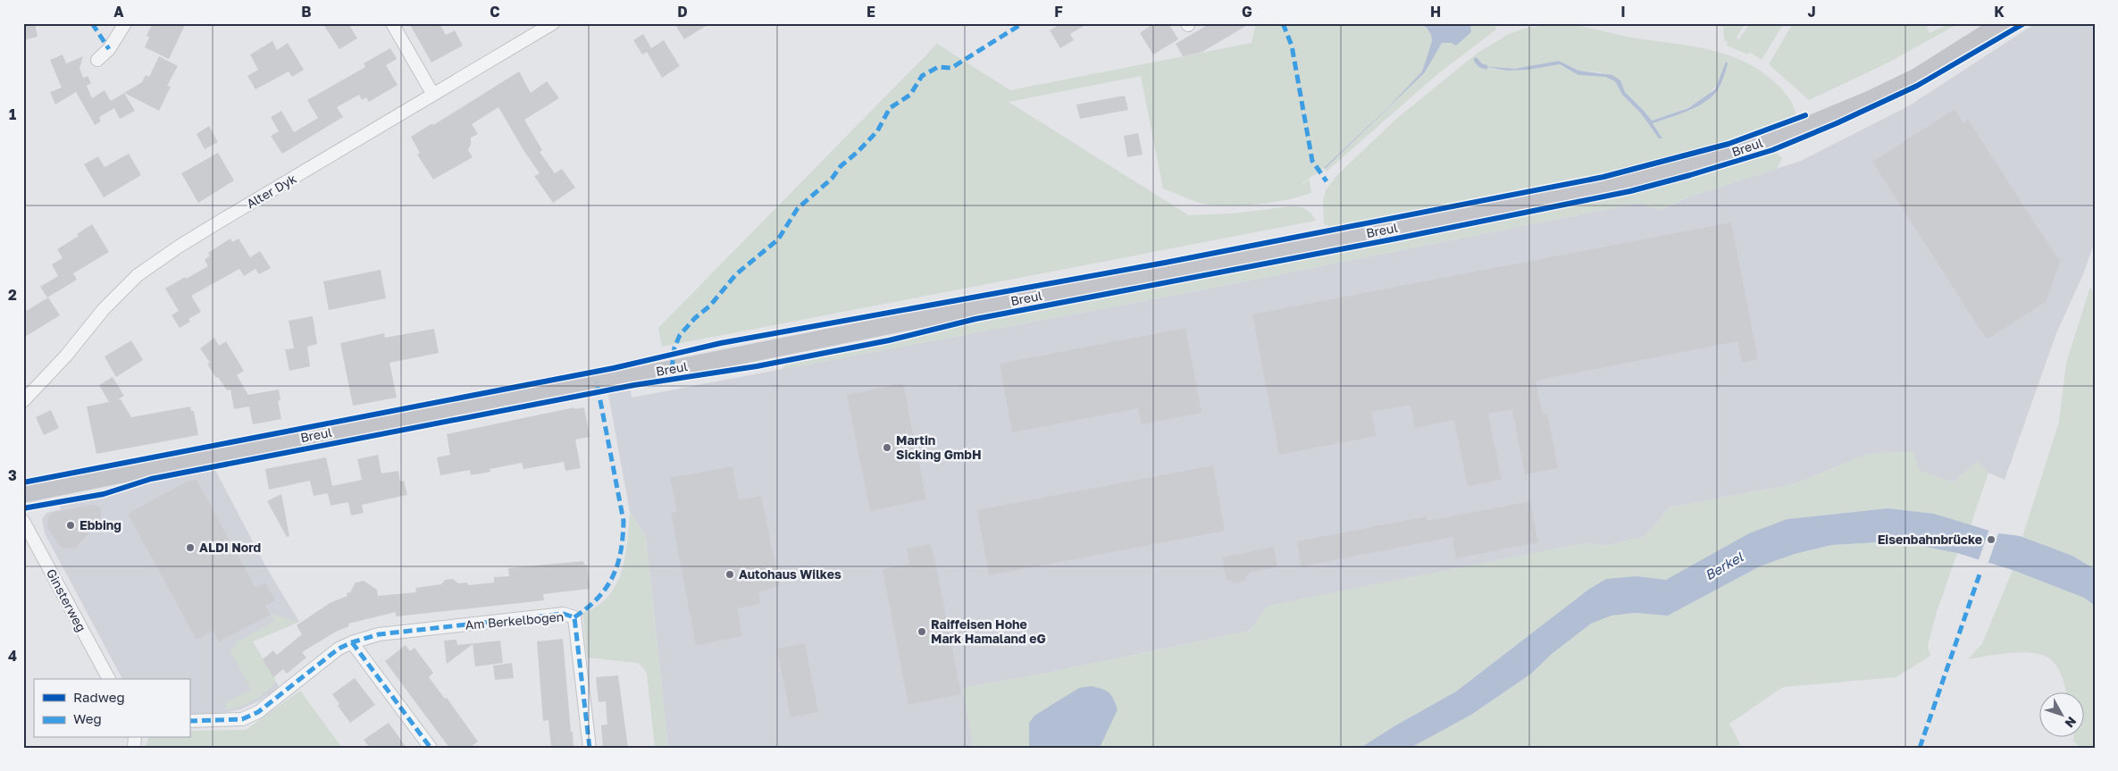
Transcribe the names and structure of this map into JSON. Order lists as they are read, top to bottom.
{
  "streets": {
    "main road": ["Breul"],
    "street": ["Alter Dyk", "Ginsterweg", "Am Berkelbogen"]
  },
  "water": ["Berkel"],
  "places": [
    "Martin Sicking GmbH",
    "Ebbing",
    "Eisenbahnbrücke",
    "ALDI Nord",
    "Autohaus Wilkes",
    "Raiffeisen Hohe Mark Hamaland eG"
  ],
  "legend": ["Radweg", "Weg"],
  "north": "bottom right",
  "grid": {
    "columns": [
      "A",
      "B",
      "C",
      "D",
      "E",
      "F",
      "G",
      "H",
      "I",
      "J",
      "K"
    ],
    "rows": [
      "1",
      "2",
      "3",
      "4"
    ]
  }
}
